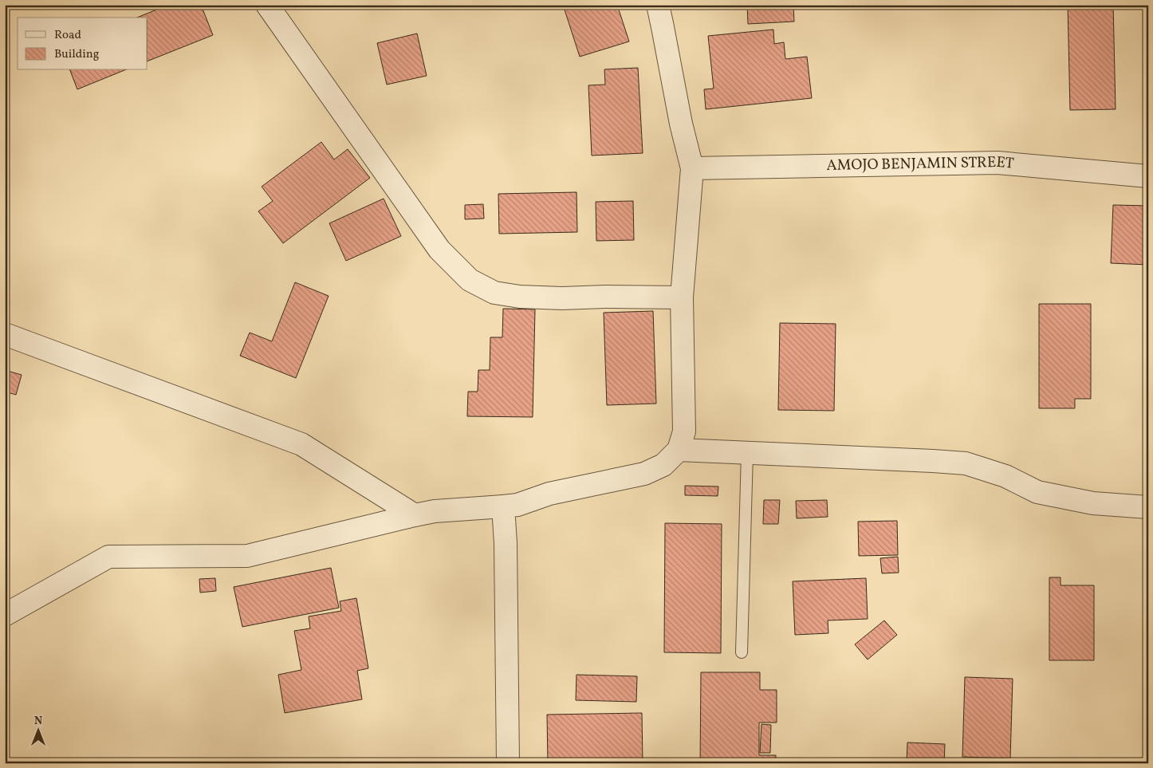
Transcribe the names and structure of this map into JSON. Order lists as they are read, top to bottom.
{
  "streets": {
    "street": ["AMOJO BENJAMIN STREET"]
  },
  "legend": ["Road", "Building"],
  "north": "top"
}
